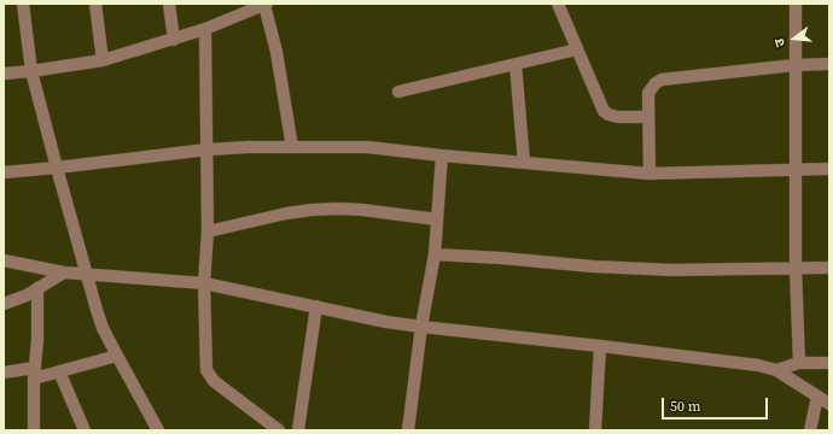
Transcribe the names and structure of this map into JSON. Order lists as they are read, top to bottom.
{
  "scale_bar": "50 m",
  "north": "left"
}
